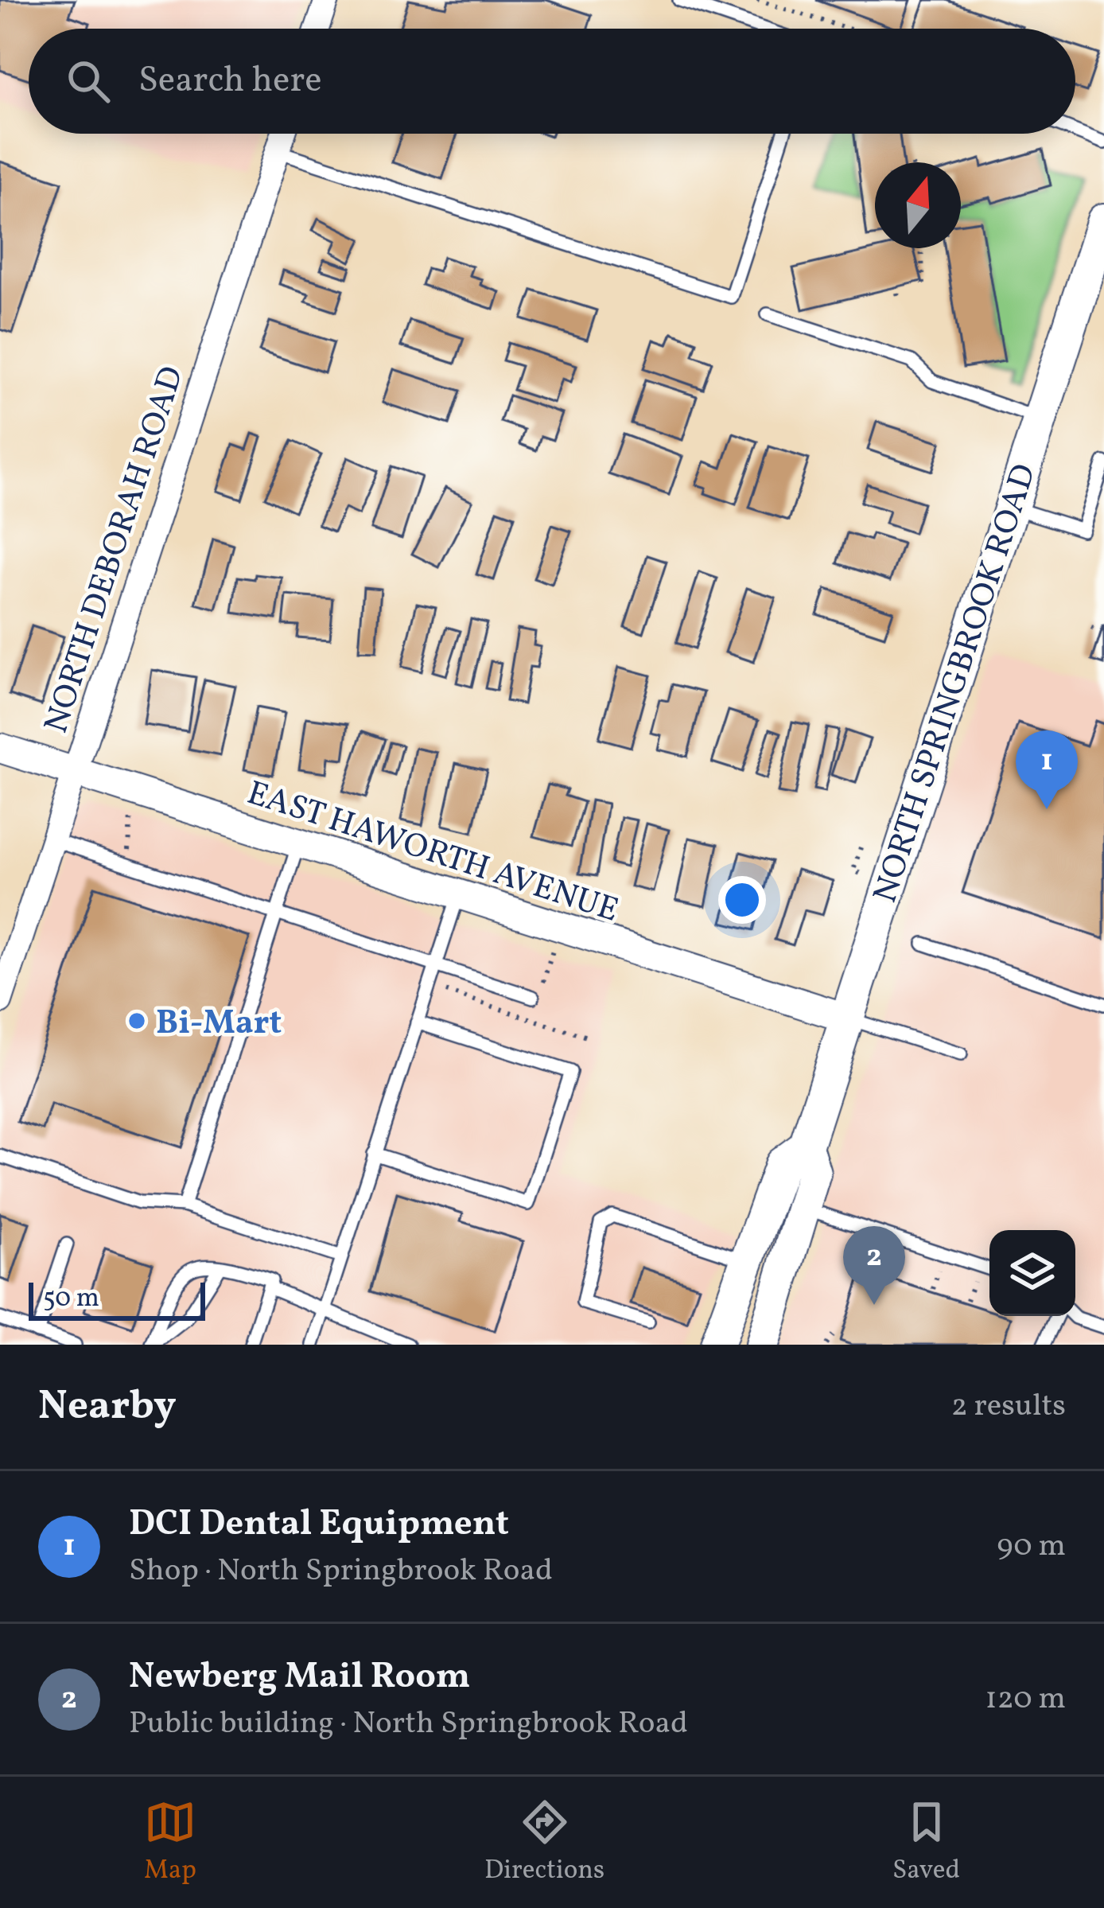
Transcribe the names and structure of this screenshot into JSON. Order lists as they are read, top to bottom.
{
  "streets": {
    "main road": ["NORTH SPRINGBROOK ROAD"],
    "street": ["NORTH DEBORAH ROAD", "EAST HAWORTH AVENUE"]
  },
  "crossings": [
    ["NORTH DEBORAH ROAD", "EAST HAWORTH AVENUE"],
    ["NORTH SPRINGBROOK ROAD", "EAST HAWORTH AVENUE"]
  ],
  "places": ["Bi-Mart"],
  "scale_bar": "50 m",
  "north": "top",
  "page": {
    "search": "Search here",
    "pins": ["1", "2"],
    "scale": "50 m",
    "heading": ["Nearby", "2 results"],
    "list": [
      {
        "mark": "1",
        "name": "DCI Dental Equipment",
        "note": "Shop · North Springbrook Road",
        "value": "90 m"
      },
      {
        "mark": "2",
        "name": "Newberg Mail Room",
        "note": "Public building · North Springbrook Road",
        "value": "120 m"
      }
    ],
    "nav": ["Map", "Directions", "Saved"]
  }
}
